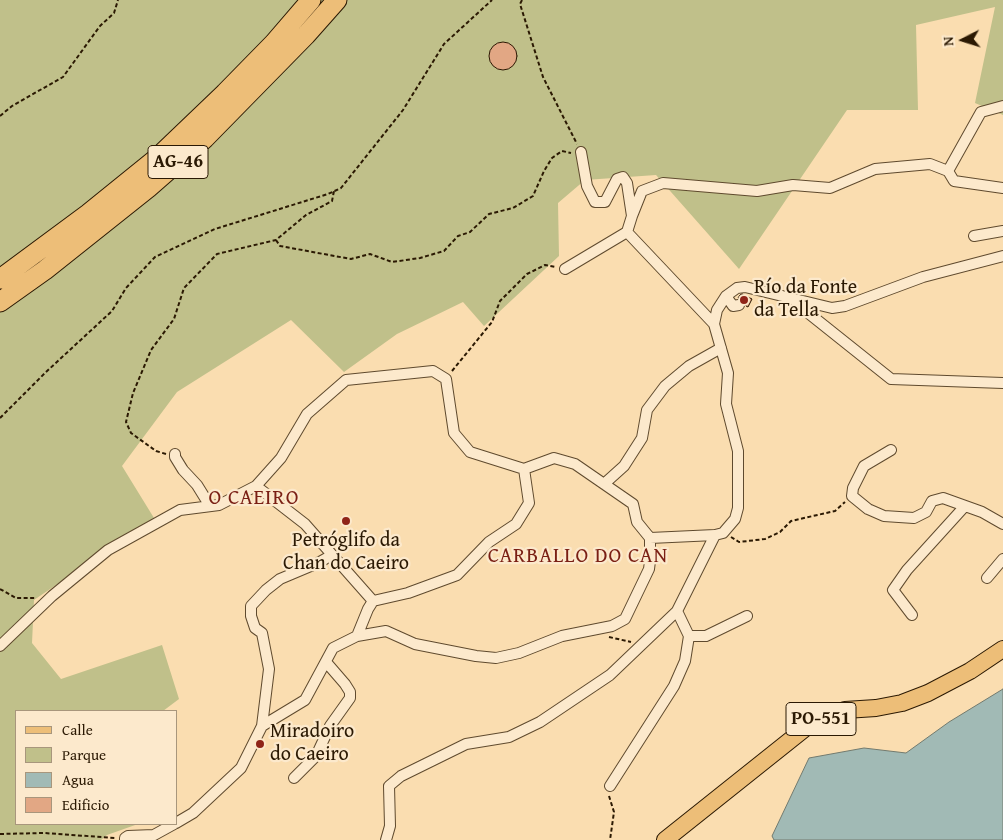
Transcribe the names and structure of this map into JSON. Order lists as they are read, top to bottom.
{
  "streets": {
    "highway": ["AG-46"],
    "main road": ["PO-551"]
  },
  "districts": ["O CAEIRO", "CARBALLO DO CAN"],
  "places": ["Río da Fonte da Tella", "Petróglifo da Chan do Caeiro", "Miradoiro do Caeiro"],
  "legend": [
    "Calle",
    "Parque",
    "Agua",
    "Edificio"
  ],
  "north": "left"
}
